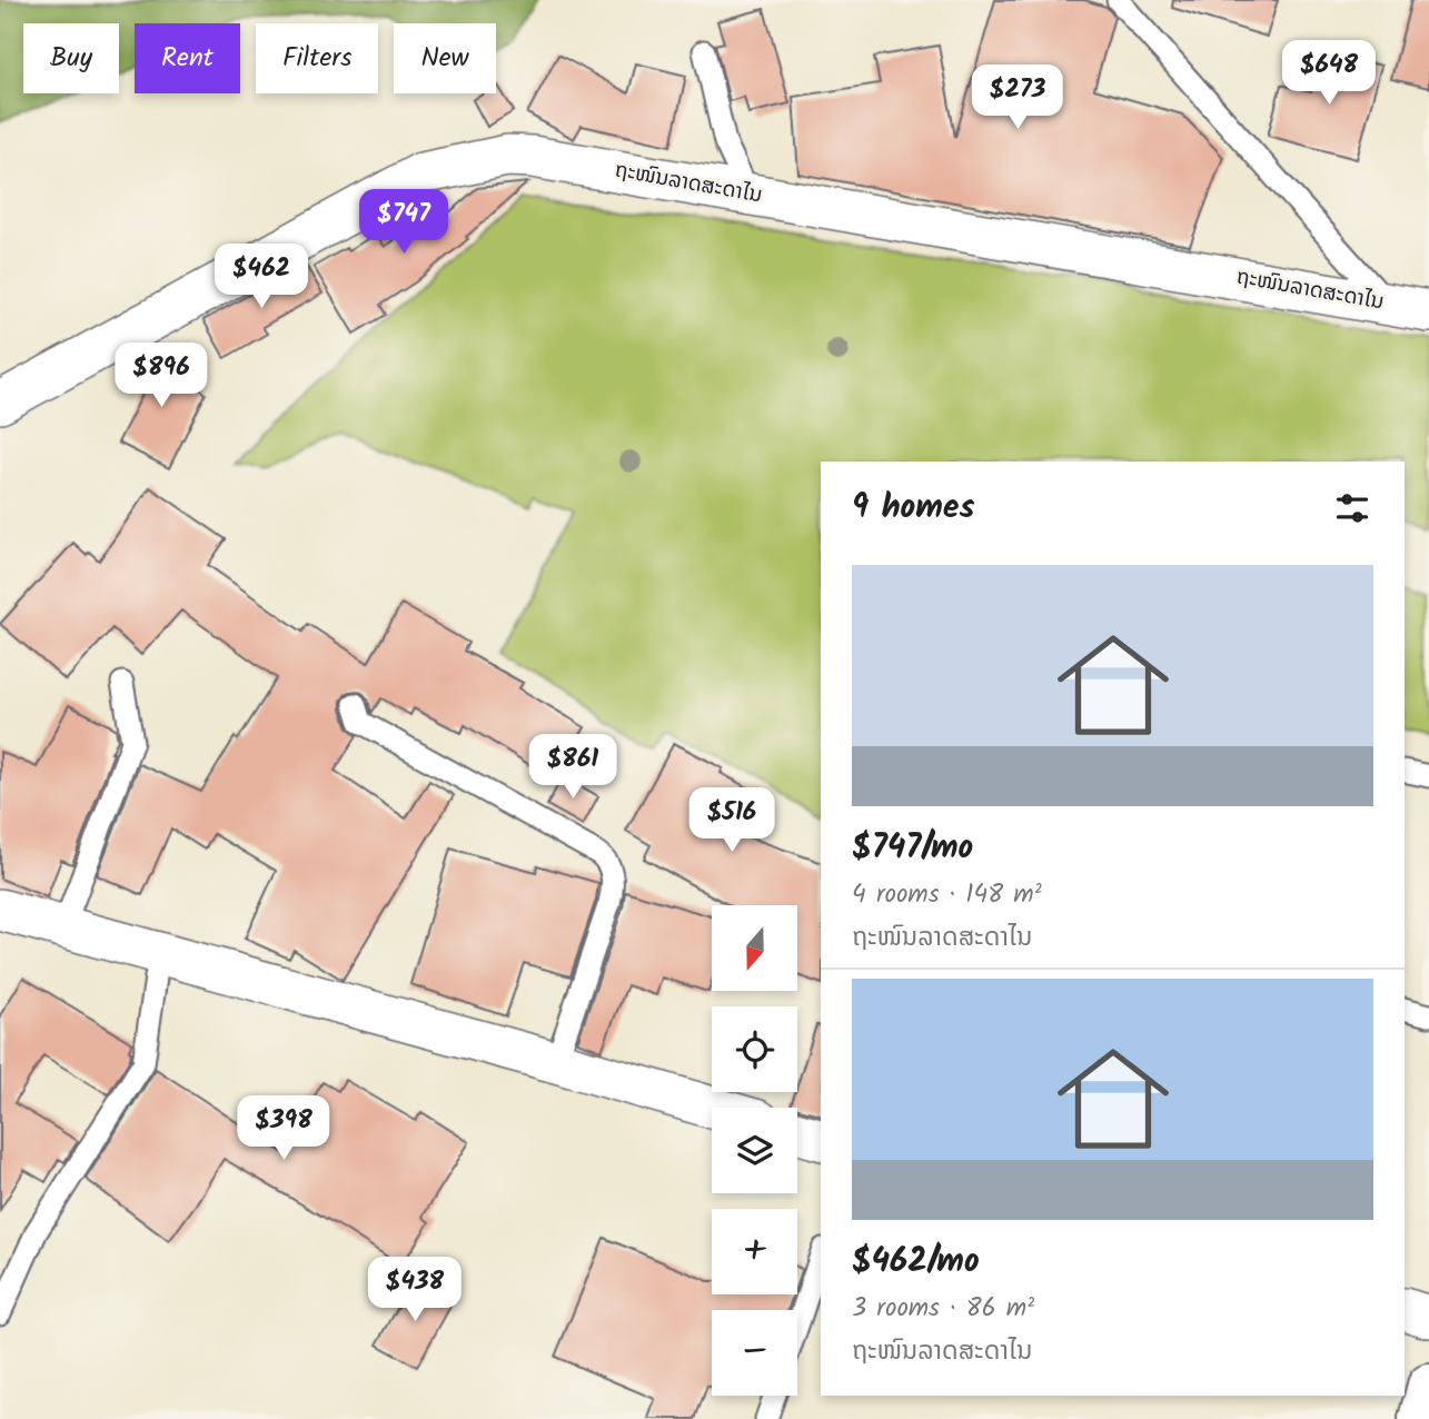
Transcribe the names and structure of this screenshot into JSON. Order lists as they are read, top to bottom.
{
  "streets": {
    "street": ["ຖະໜົນລາດສະດາໄນ"]
  },
  "north": "bottom",
  "page": {
    "chip": [
      "Buy",
      "Rent",
      "Filters",
      "New"
    ],
    "price": [
      "$648",
      "$273",
      "$747",
      "$462",
      "$896",
      "$861",
      "$516",
      "$398",
      "$438"
    ],
    "heading": "9 homes",
    "list": [
      {
        "name": "$747/mo",
        "note": "4 rooms · 148 m² · ຖະໜົນລາດສະດາໄນ"
      },
      {
        "name": "$462/mo",
        "note": "3 rooms · 86 m² · ຖະໜົນລາດສະດາໄນ"
      }
    ],
    "map_buttons": ["+", "−"]
  }
}
